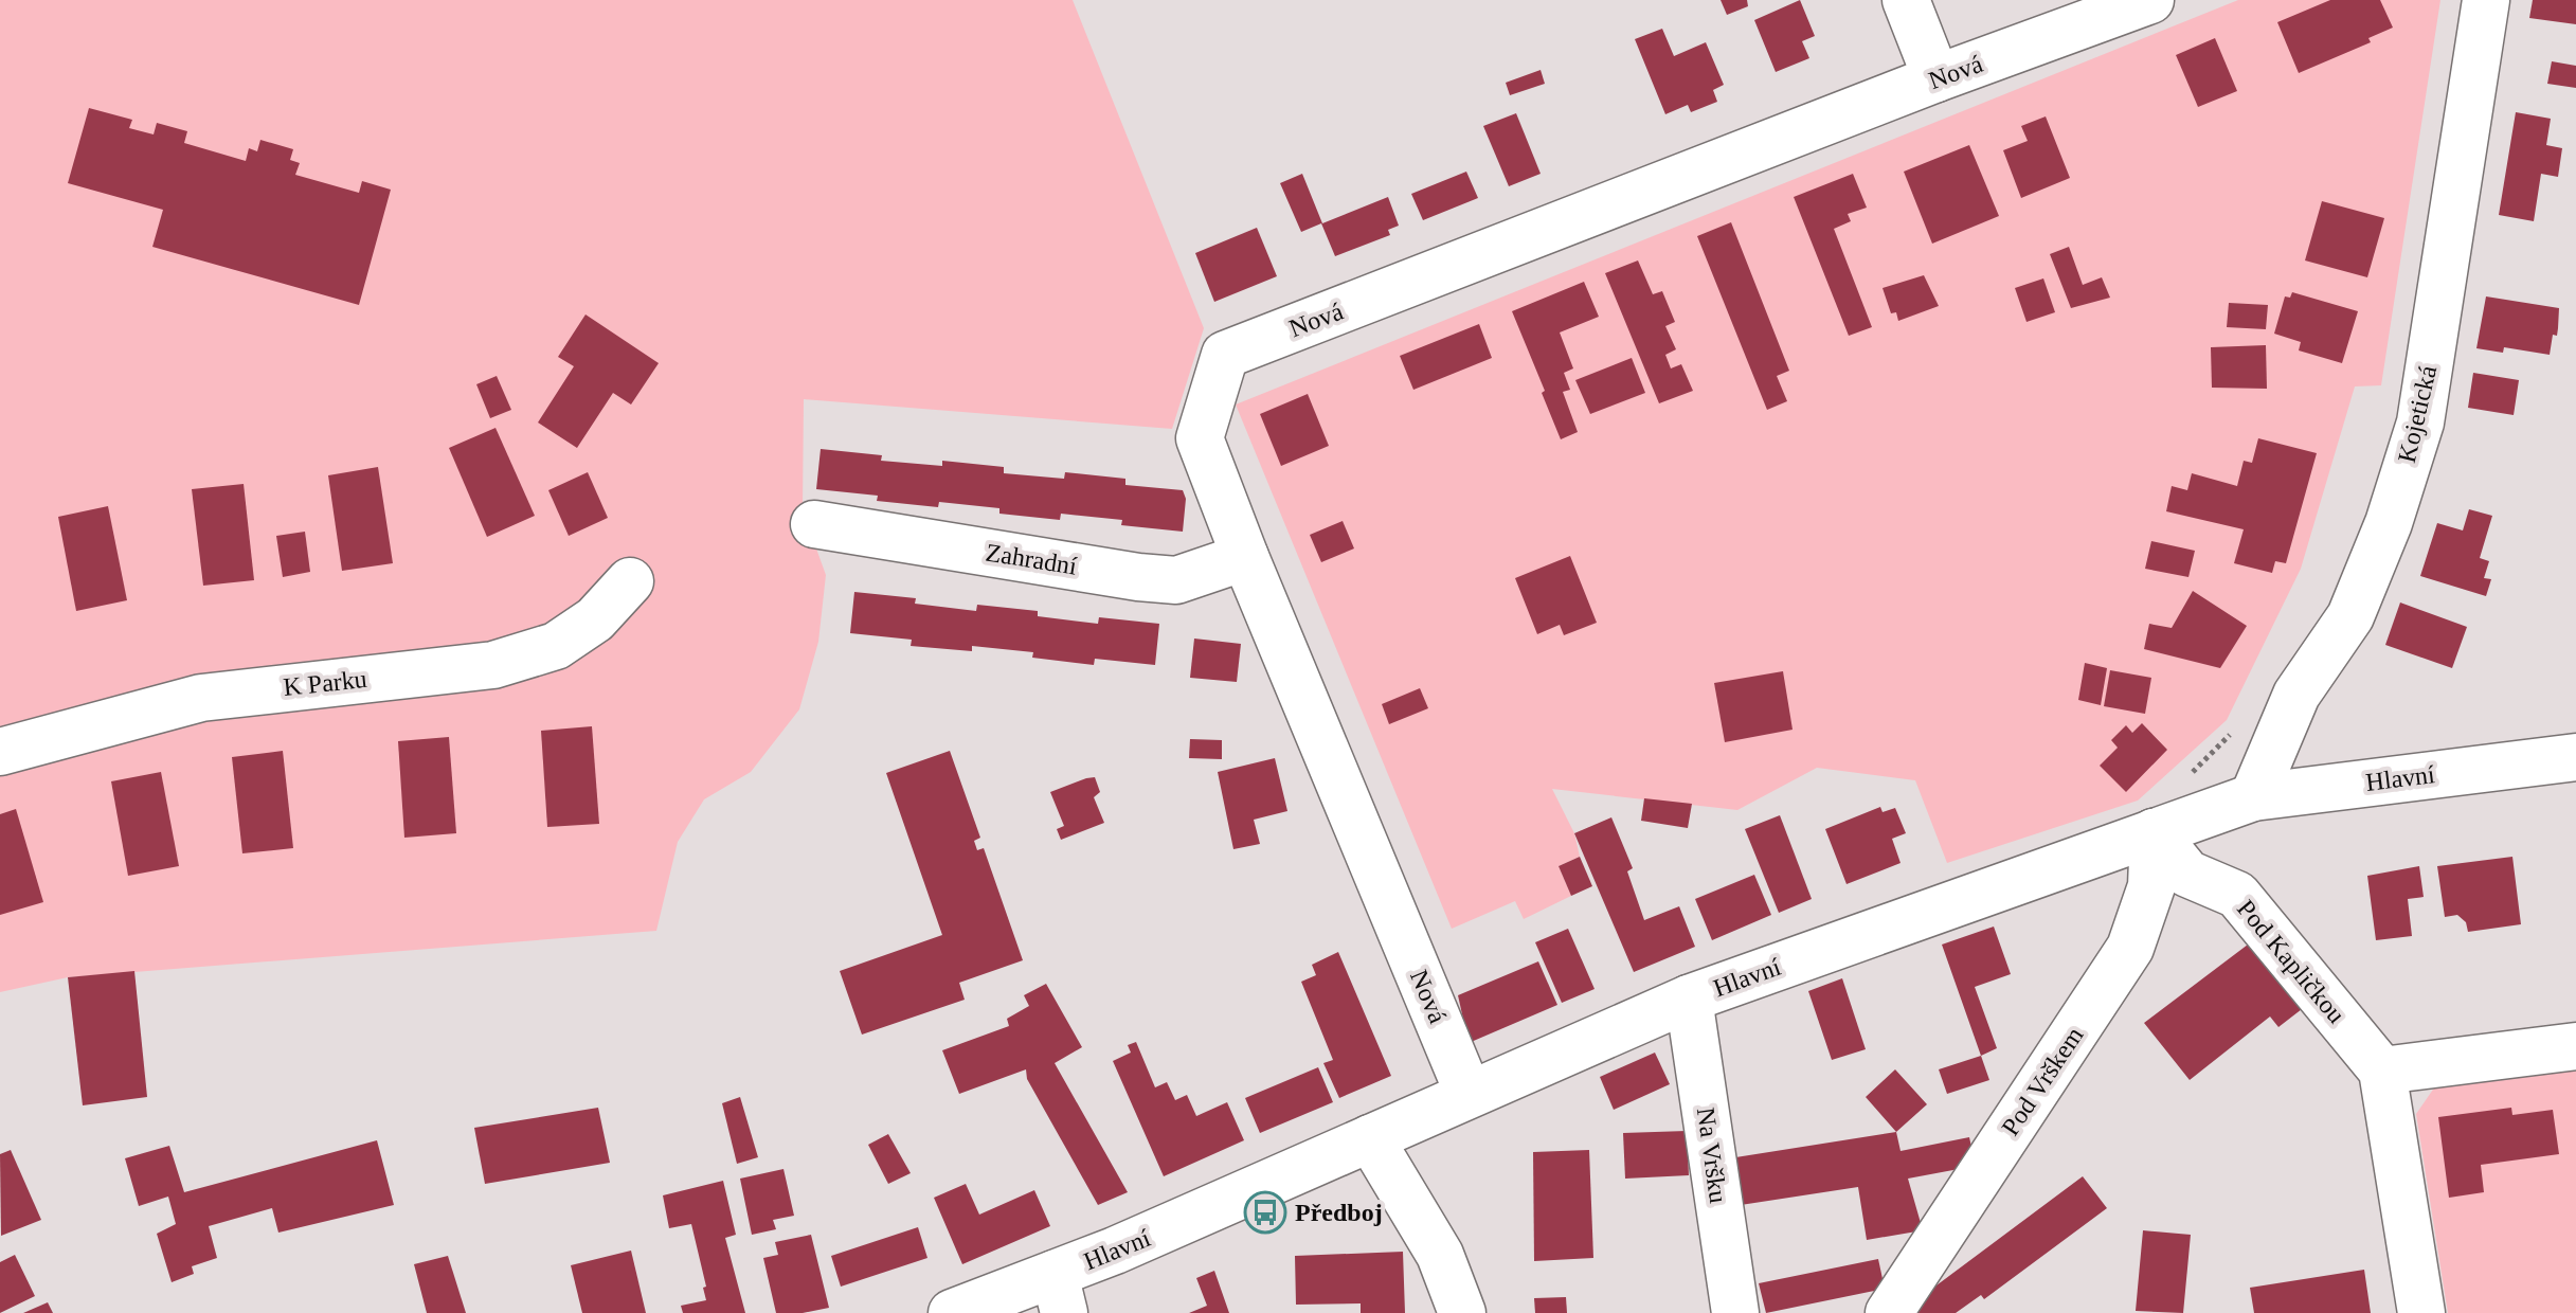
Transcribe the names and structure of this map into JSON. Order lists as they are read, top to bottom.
{
  "streets": {
    "street": [
      "Nová",
      "Kojetická",
      "Zahradní",
      "K Parku",
      "Hlavní",
      "Pod Kapličkou",
      "Pod Vrškem",
      "Na Vršku"
    ]
  },
  "crossings": [
    ["Nová", "Zahradní"],
    ["Nová", "Hlavní"],
    ["Kojetická", "Hlavní"],
    ["Hlavní", "Pod Kapličkou"],
    ["Hlavní", "Pod Vrškem"],
    ["Hlavní", "Na Vršku"],
    ["Pod Kapličkou", "Pod Vrškem"]
  ],
  "places": {
    "bus stop": ["Předboj"]
  }
}
